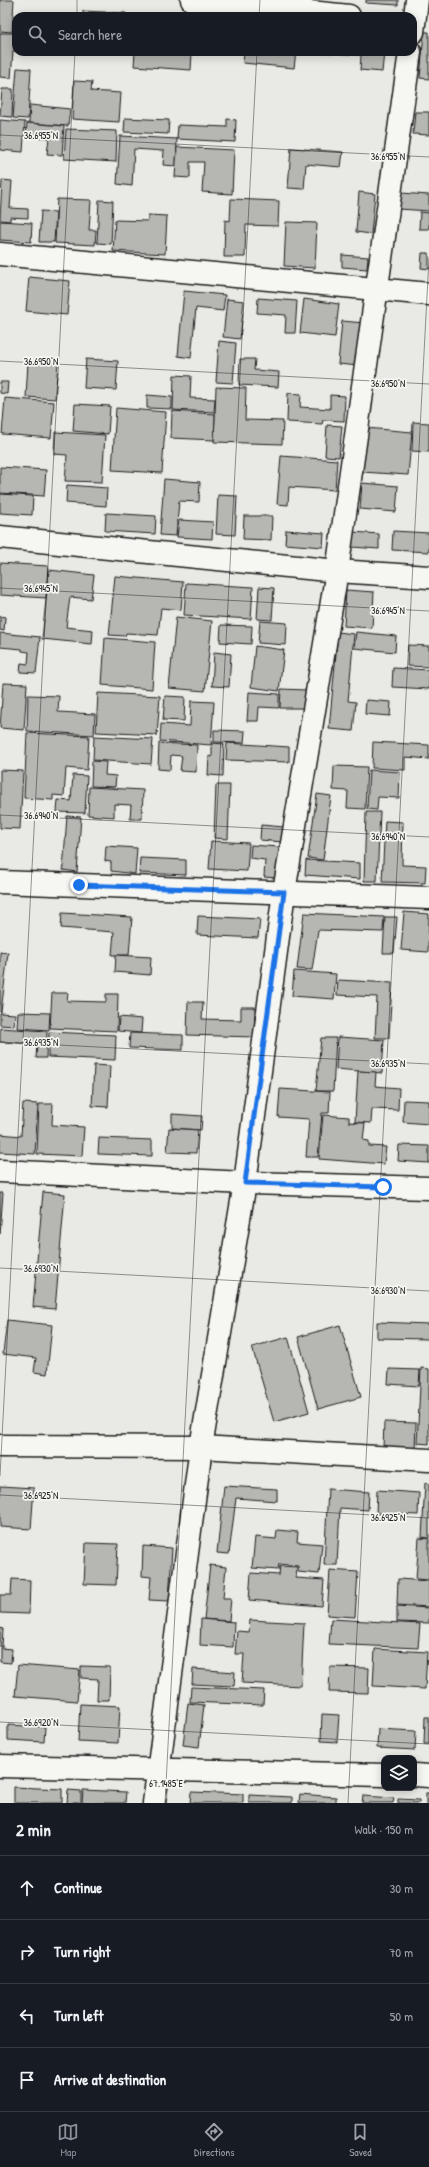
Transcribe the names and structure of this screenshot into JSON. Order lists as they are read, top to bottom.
{
  "page": {
    "search": "Search here",
    "heading": ["2 min", "Walk · 150 m"],
    "list": [
      ["Continue", "30 m"],
      ["Turn right", "70 m"],
      ["Turn left", "50 m"],
      "Arrive at destination"
    ],
    "nav": ["Map", "Directions", "Saved"]
  },
  "coordinates": [
    "36.6955°N",
    "36.6950°N",
    "36.6945°N",
    "36.6940°N",
    "36.6935°N",
    "36.6930°N",
    "36.6925°N",
    "36.6920°N",
    "67.1485°E"
  ]
}
